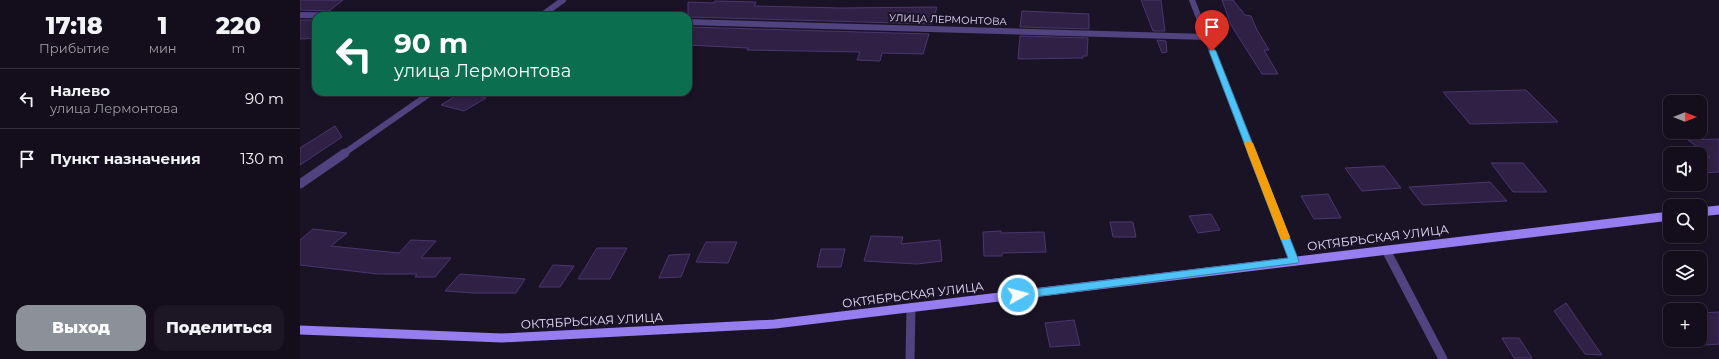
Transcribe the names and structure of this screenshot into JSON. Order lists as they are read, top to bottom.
{
  "streets": {
    "street": ["УЛИЦА ЛЕРМОНТОВА", "ОКТЯБРЬСКАЯ УЛИЦА"]
  },
  "north": "right",
  "page": {
    "eta": [
      "17:18",
      "Прибытие",
      "1",
      "мин",
      "220",
      "m"
    ],
    "turn": ["90 m", "улица Лермонтова"],
    "list": [
      {
        "name": "Налево",
        "note": "улица Лермонтова",
        "value": "90 m"
      },
      {
        "name": "Пункт назначения",
        "value": "130 m"
      }
    ],
    "map_buttons": "+",
    "buttons": ["Выход", "Поделиться"]
  }
}
